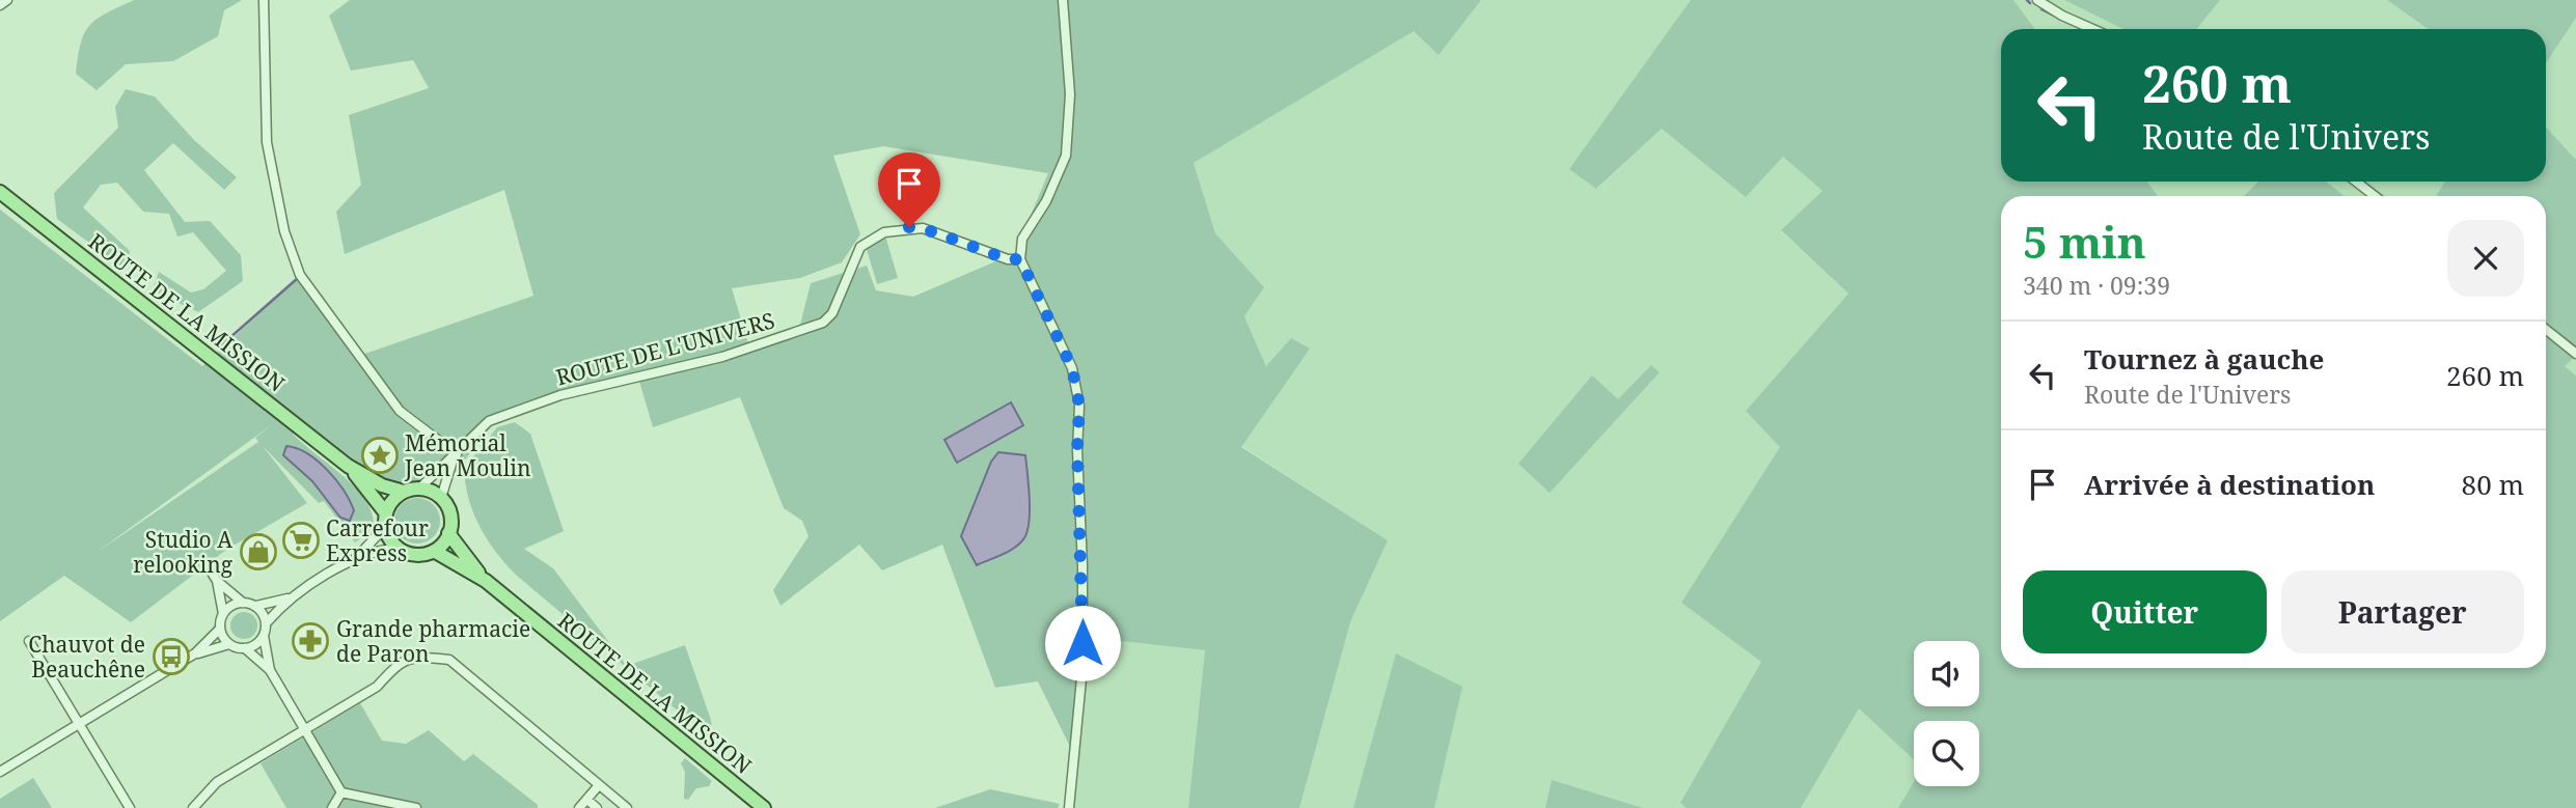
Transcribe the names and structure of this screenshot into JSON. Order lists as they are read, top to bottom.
{
  "streets": {
    "main road": ["ROUTE DE LA MISSION"],
    "street": ["ROUTE DE L'UNIVERS"]
  },
  "places": {
    "place": ["Mémorial Jean Moulin"],
    "supermarket": ["Carrefour Express"],
    "shop": ["Studio A relooking"],
    "pharmacy": ["Grande pharmacie de Paron"],
    "bus stop": ["Chauvot de Beauchêne"]
  },
  "page": {
    "turn": ["260 m", "Route de l'Univers"],
    "heading": ["5 min", "340 m · 09:39"],
    "list": [
      {
        "name": "Tournez à gauche",
        "note": "Route de l'Univers",
        "value": "260 m"
      },
      {
        "name": "Arrivée à destination",
        "value": "80 m"
      }
    ],
    "buttons": ["Quitter", "Partager"]
  }
}
